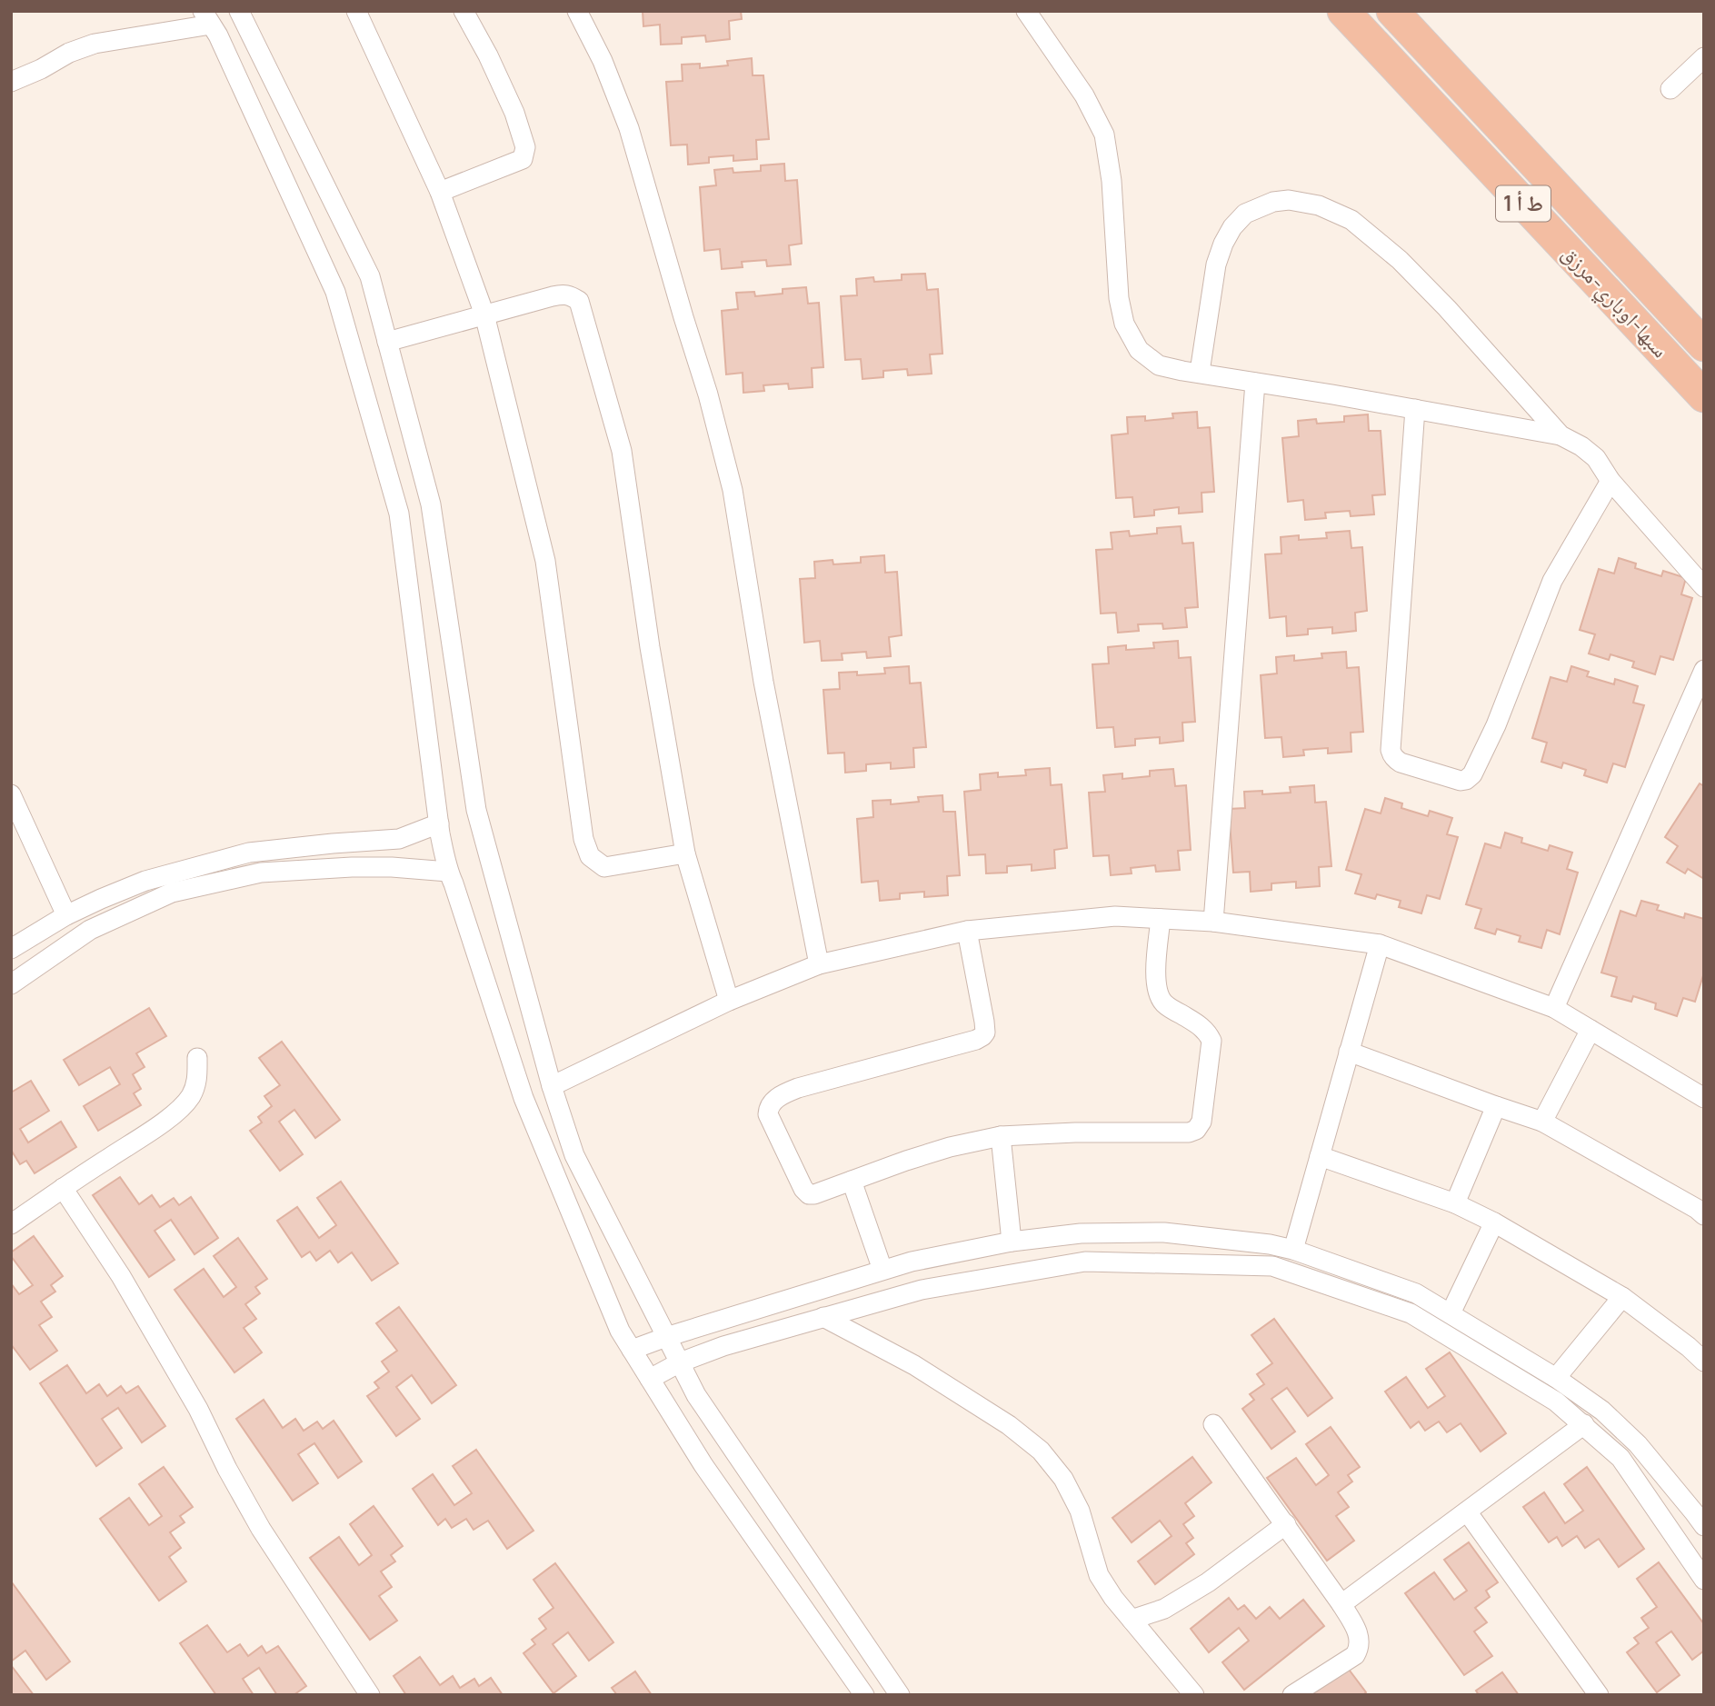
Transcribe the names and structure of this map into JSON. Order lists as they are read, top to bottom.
{
  "streets": {
    "highway": ["ط أ 1", "سبها-اوباري-مرزق"]
  }
}
